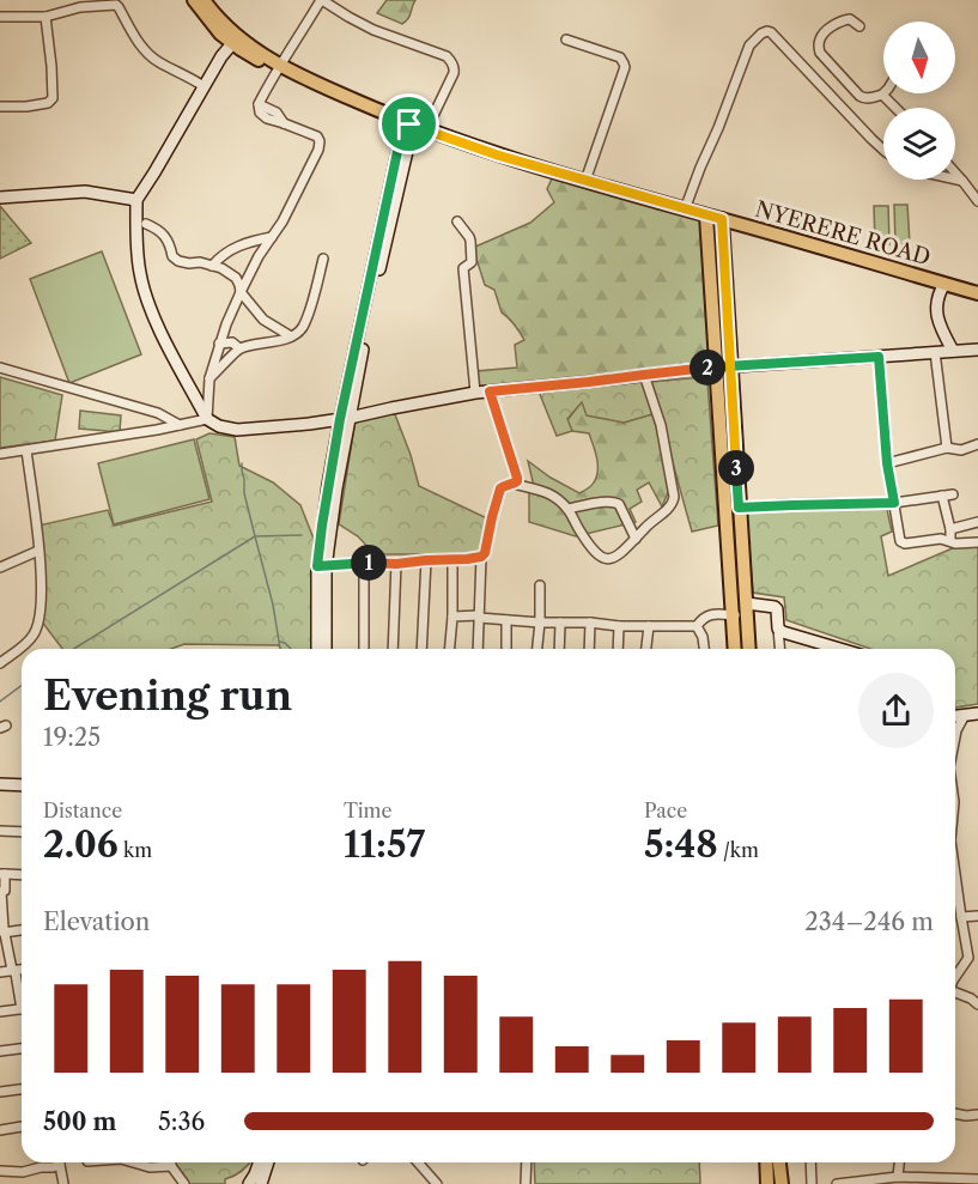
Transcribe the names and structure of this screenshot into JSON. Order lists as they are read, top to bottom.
{
  "streets": {
    "main road": ["NYERERE ROAD"]
  },
  "north": "bottom",
  "page": {
    "pins": ["2", "3", "1"],
    "heading": ["Evening run", "19:25"],
    "stats": [
      ["Distance", "2.06 km"],
      ["Time", "11:57"],
      ["Pace", "5:48 /km"]
    ],
    "chart": ["Elevation", "234–246 m"],
    "list": [
      {
        "name": "500 m",
        "note": "5:36"
      }
    ]
  }
}
